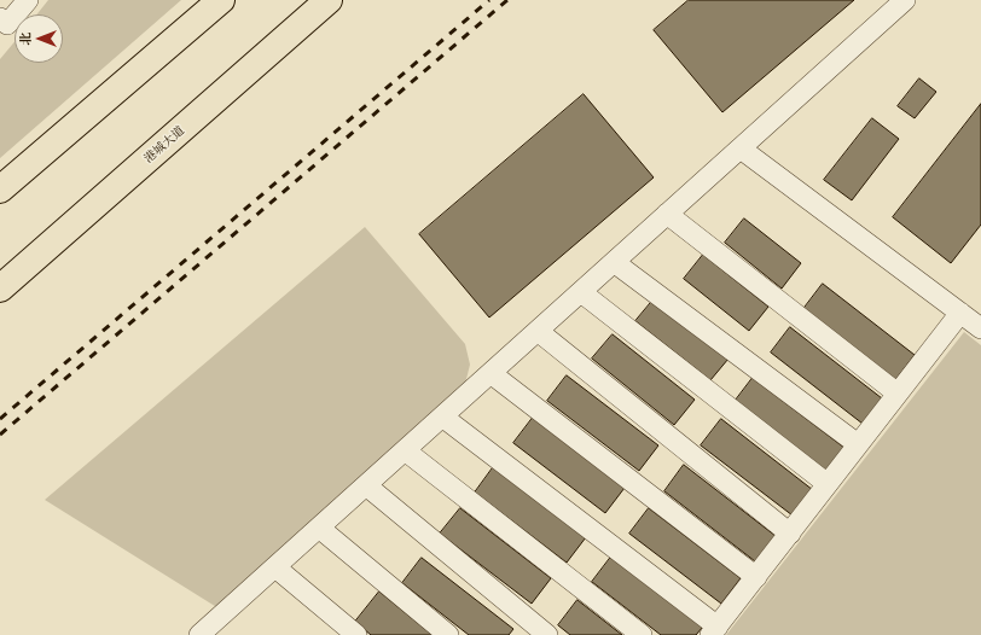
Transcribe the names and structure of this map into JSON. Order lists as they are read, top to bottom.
{
  "streets": {
    "main road": ["港城大道"]
  },
  "north": "left"
}
